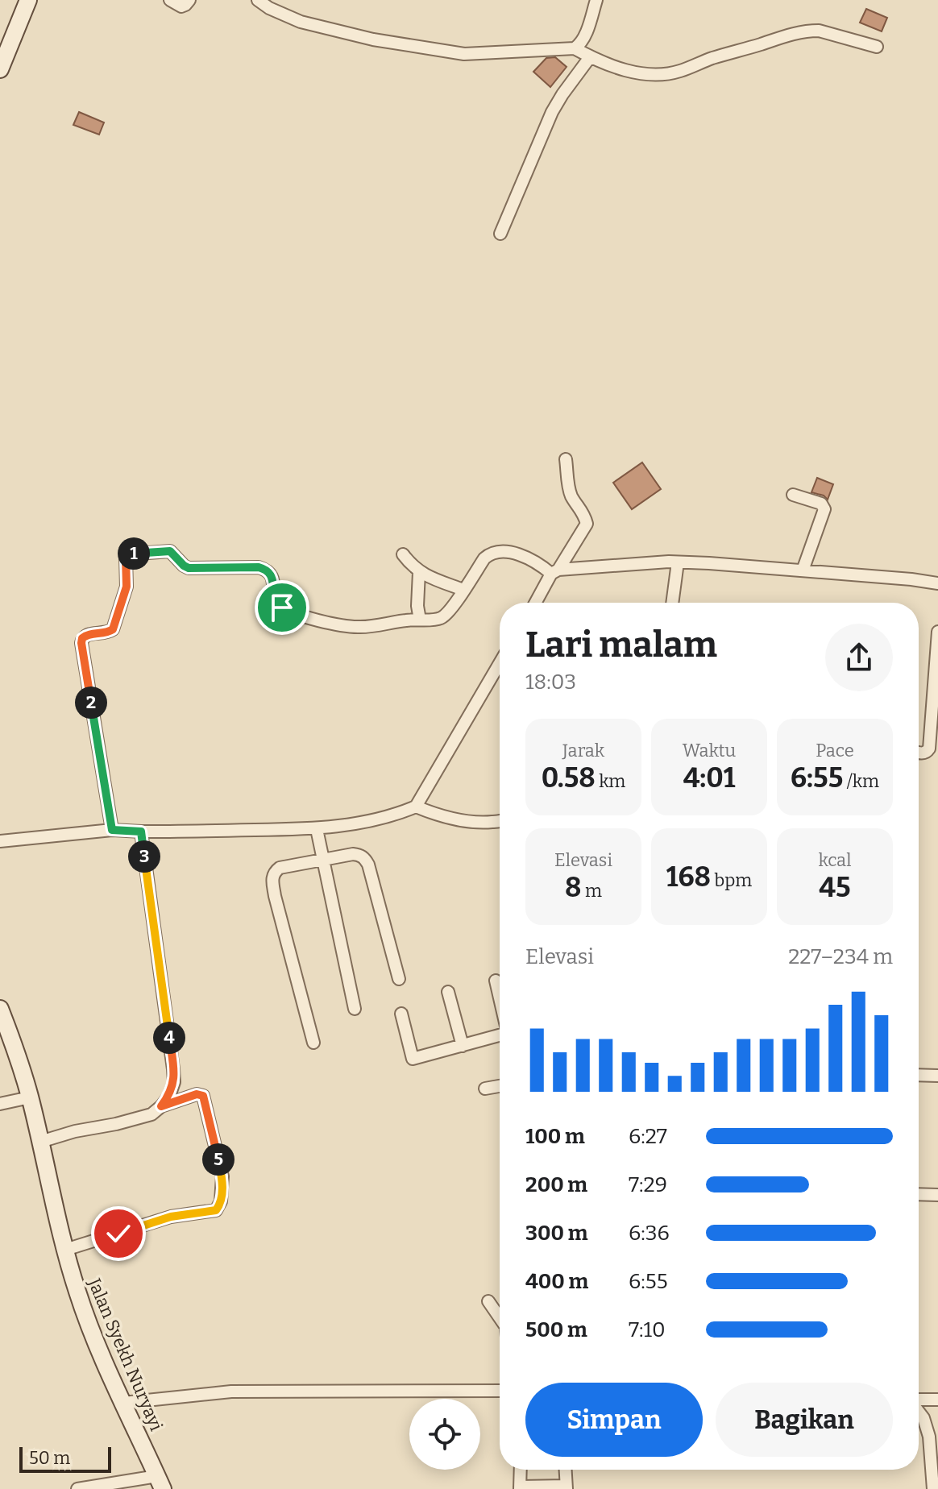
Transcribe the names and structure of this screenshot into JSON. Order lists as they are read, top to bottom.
{
  "streets": {
    "main road": ["Jalan Syekh Nuryayi"]
  },
  "scale_bar": "50 m",
  "page": {
    "pins": [
      "1",
      "2",
      "3",
      "4",
      "5"
    ],
    "heading": ["Lari malam", "18:03"],
    "stats": [
      ["Jarak", "0.58 km"],
      ["Waktu", "4:01"],
      ["Pace", "6:55 /km"],
      ["Elevasi", "8 m"],
      ["168 bpm"],
      ["kcal", "45"]
    ],
    "chart": ["Elevasi", "227–234 m"],
    "list": [
      {
        "name": "100 m",
        "note": "6:27"
      },
      {
        "name": "200 m",
        "note": "7:29"
      },
      {
        "name": "300 m",
        "note": "6:36"
      },
      {
        "name": "400 m",
        "note": "6:55"
      },
      {
        "name": "500 m",
        "note": "7:10"
      }
    ],
    "buttons": ["Simpan", "Bagikan"],
    "scale": "50 m"
  }
}
